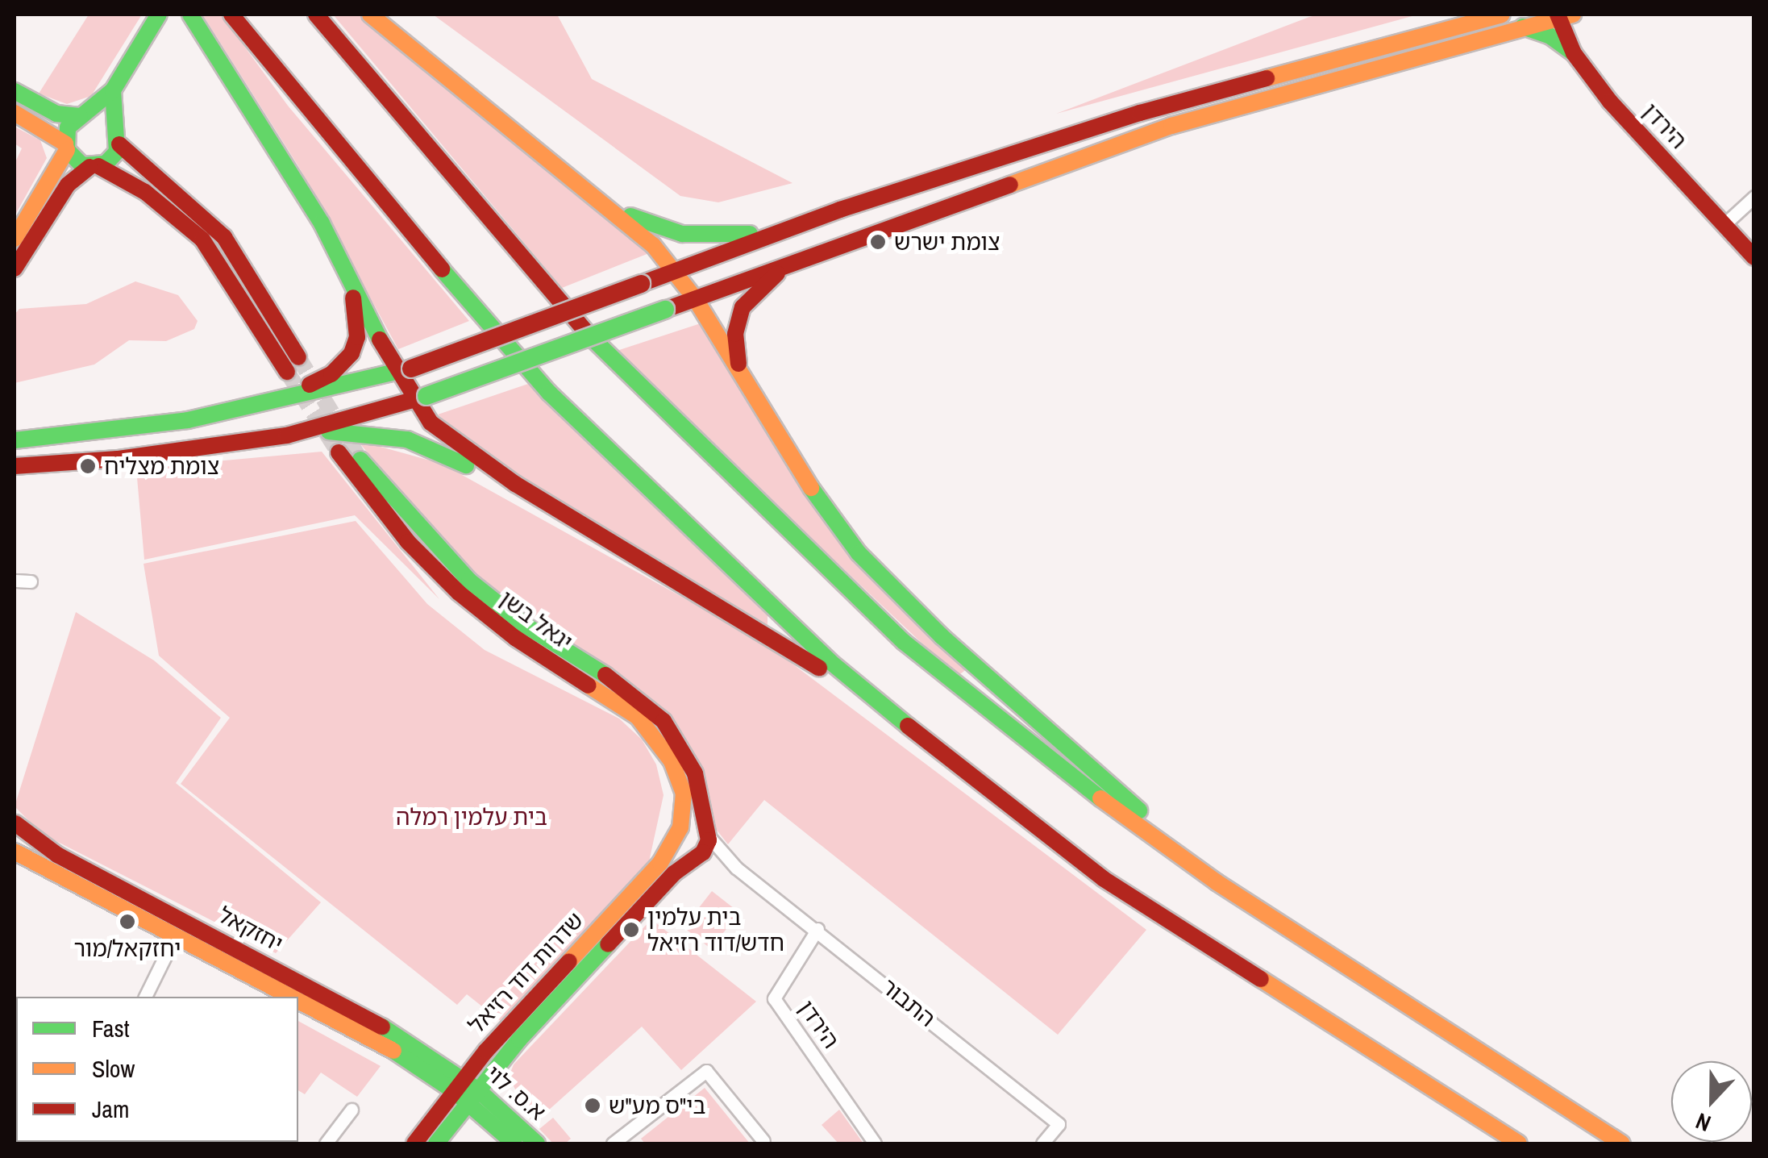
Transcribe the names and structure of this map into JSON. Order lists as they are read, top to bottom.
{
  "streets": {
    "main road": [
      "הירדן",
      "יגאל בשן",
      "יחזקאל",
      "שדרות דוד רזיאל",
      "א.ס. לוי"
    ],
    "street": ["התבור"]
  },
  "crossings": [
    ["הירדן", "התבור"],
    ["יגאל בשן", "שדרות דוד רזיאל"],
    ["יגאל בשן", "התבור"],
    ["יחזקאל", "שדרות דוד רזיאל"],
    ["יחזקאל", "א.ס. לוי"],
    ["שדרות דוד רזיאל", "התבור"],
    ["שדרות דוד רזיאל", "א.ס. לוי"]
  ],
  "parks": ["בית עלמין רמלה"],
  "places": [
    "צומת ישרש",
    "צומת מצליח",
    "יחזקאל/מור",
    "בית עלמין חדש/דוד רזיאל",
    "בי\"ס מע\"ש"
  ],
  "legend": ["Fast", "Slow", "Jam"],
  "north": "bottom"
}
